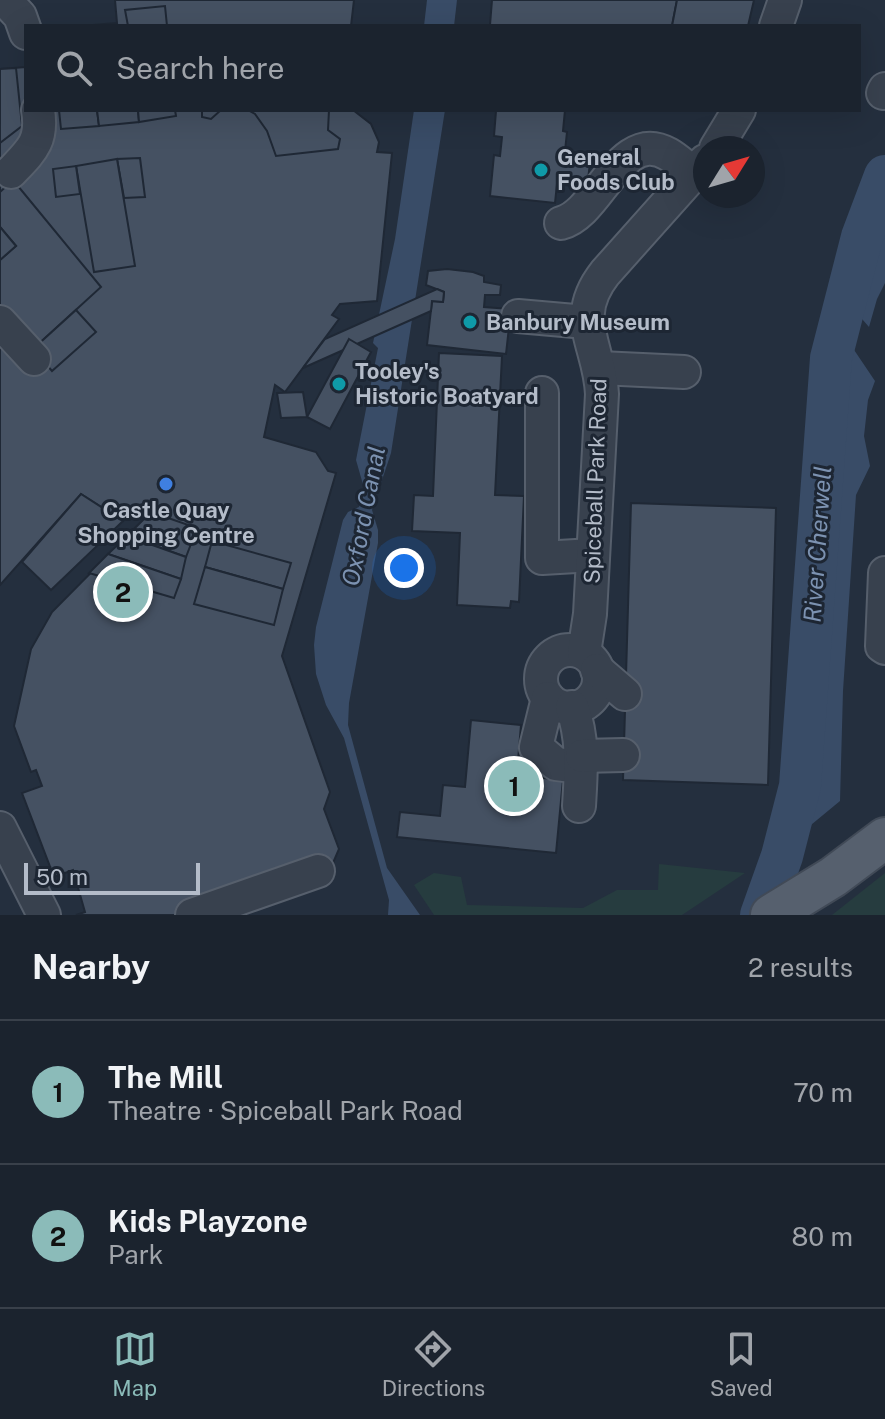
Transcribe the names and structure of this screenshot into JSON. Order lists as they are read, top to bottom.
{
  "streets": {
    "street": ["Spiceball Park Road"]
  },
  "water": ["Oxford Canal", "River Cherwell"],
  "places": [
    "General Foods Club",
    "Banbury Museum",
    "Tooley's Historic Boatyard",
    "Castle Quay Shopping Centre"
  ],
  "scale_bar": "50 m",
  "north": "top right",
  "page": {
    "search": "Search here",
    "pins": ["2", "1"],
    "scale": "50 m",
    "heading": ["Nearby", "2 results"],
    "list": [
      {
        "mark": "1",
        "name": "The Mill",
        "note": "Theatre · Spiceball Park Road",
        "value": "70 m"
      },
      {
        "mark": "2",
        "name": "Kids Playzone",
        "note": "Park",
        "value": "80 m"
      }
    ],
    "nav": ["Map", "Directions", "Saved"]
  }
}
